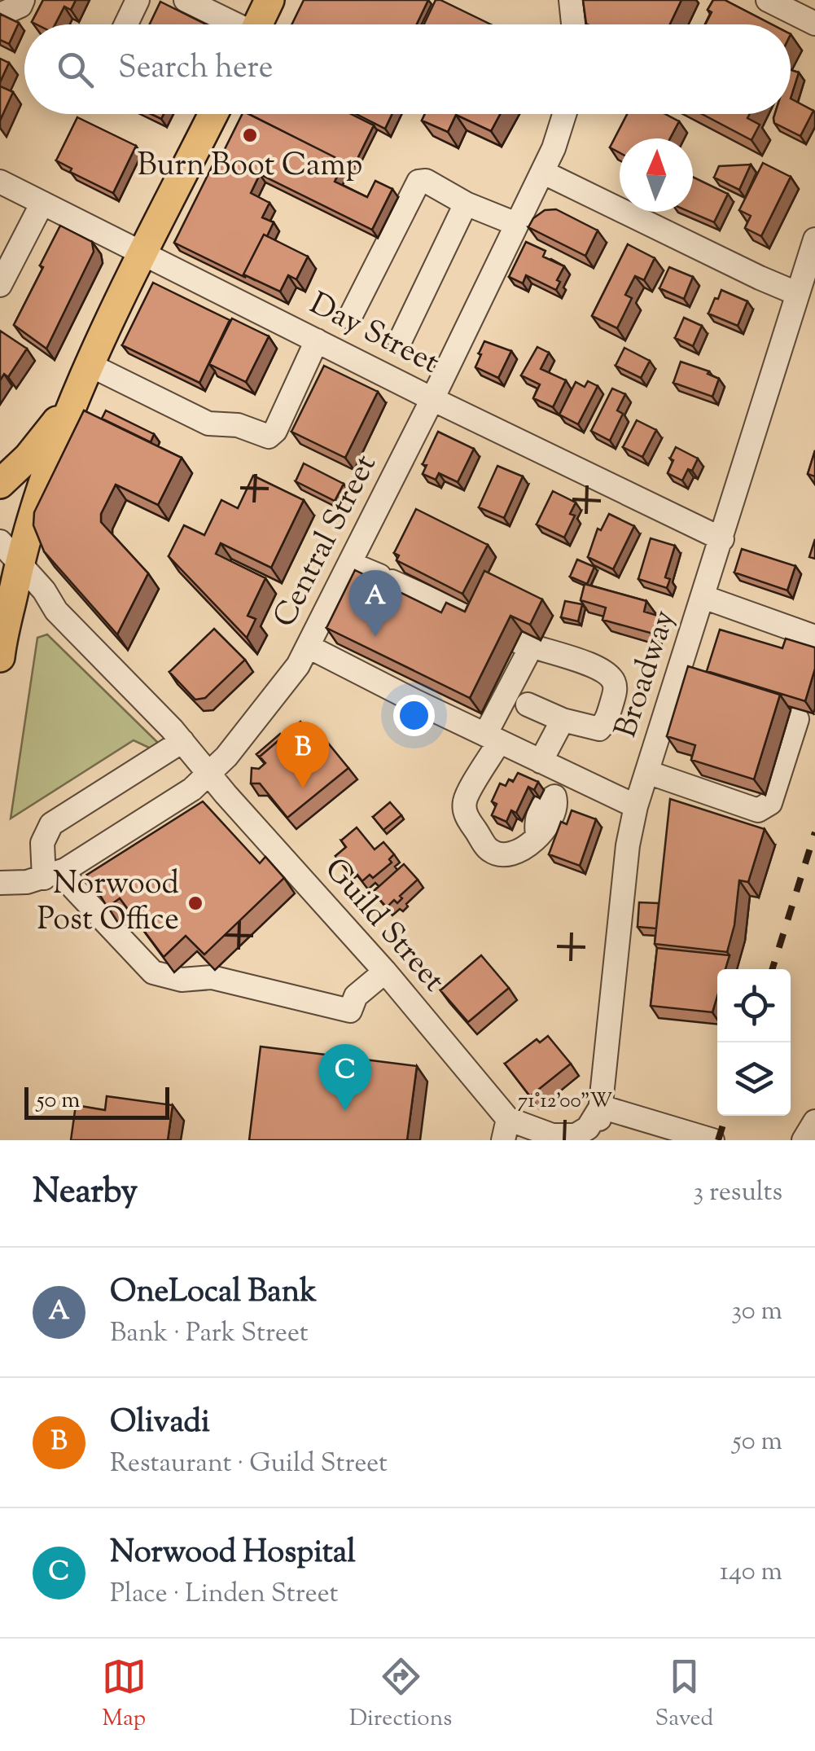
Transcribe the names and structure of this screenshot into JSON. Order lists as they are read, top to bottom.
{
  "streets": {
    "street": [
      "Day Street",
      "Central Street",
      "Broadway",
      "Guild Street"
    ]
  },
  "crossings": [
    ["Day Street", "Central Street"],
    ["Day Street", "Broadway"],
    ["Central Street", "Guild Street"],
    ["Broadway", "Guild Street"]
  ],
  "places": ["Burn Boot Camp", "Norwood Post Office"],
  "scale_bar": "50 m",
  "north": "top",
  "page": {
    "search": "Search here",
    "pins": ["A", "B", "C"],
    "scale": "50 m",
    "heading": ["Nearby", "3 results"],
    "list": [
      {
        "mark": "A",
        "name": "OneLocal Bank",
        "note": "Bank · Park Street",
        "value": "30 m"
      },
      {
        "mark": "B",
        "name": "Olivadi",
        "note": "Restaurant · Guild Street",
        "value": "50 m"
      },
      {
        "mark": "C",
        "name": "Norwood Hospital",
        "note": "Place · Linden Street",
        "value": "140 m"
      }
    ],
    "nav": ["Map", "Directions", "Saved"]
  },
  "coordinates": ["71°12'00\"W"]
}
